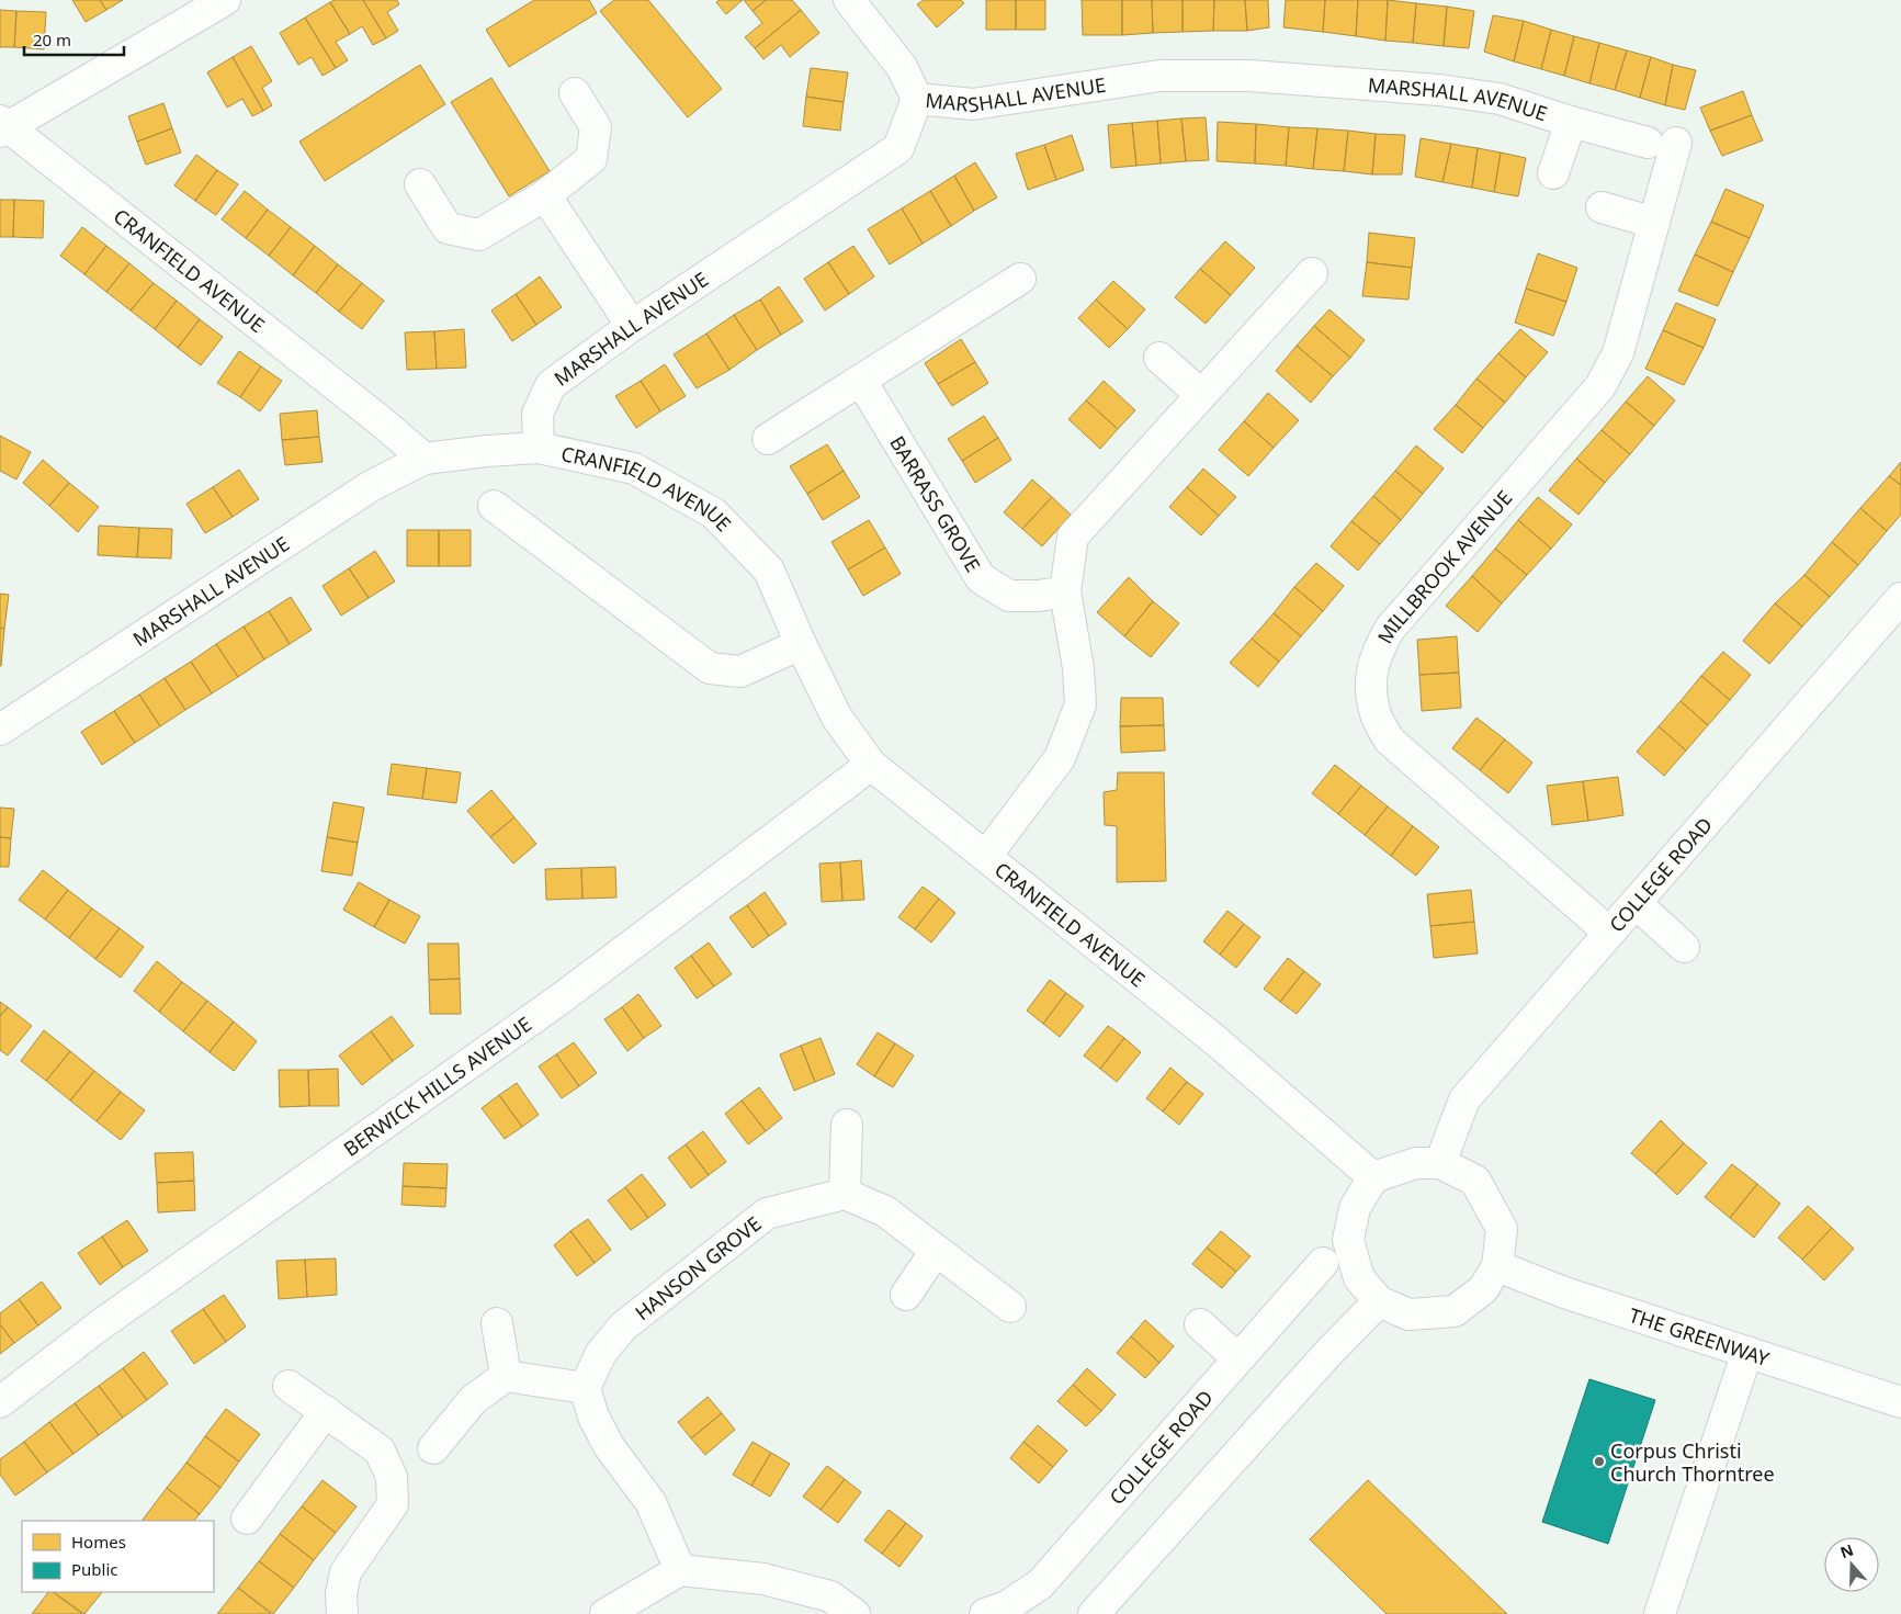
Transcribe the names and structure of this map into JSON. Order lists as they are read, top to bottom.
{
  "streets": {
    "street": [
      "MARSHALL AVENUE",
      "CRANFIELD AVENUE",
      "BARRASS GROVE",
      "MILLBROOK AVENUE",
      "COLLEGE ROAD",
      "BERWICK HILLS AVENUE",
      "HANSON GROVE",
      "THE GREENWAY"
    ]
  },
  "crossings": [
    ["MARSHALL AVENUE", "CRANFIELD AVENUE"],
    ["MARSHALL AVENUE", "MILLBROOK AVENUE"],
    ["CRANFIELD AVENUE", "COLLEGE ROAD"],
    ["CRANFIELD AVENUE", "BERWICK HILLS AVENUE"],
    ["CRANFIELD AVENUE", "THE GREENWAY"],
    ["MILLBROOK AVENUE", "COLLEGE ROAD"],
    ["COLLEGE ROAD", "THE GREENWAY"]
  ],
  "places": ["Corpus Christi Church Thorntree"],
  "legend": ["Homes", "Public"],
  "scale_bar": "20 m",
  "north": "top"
}
